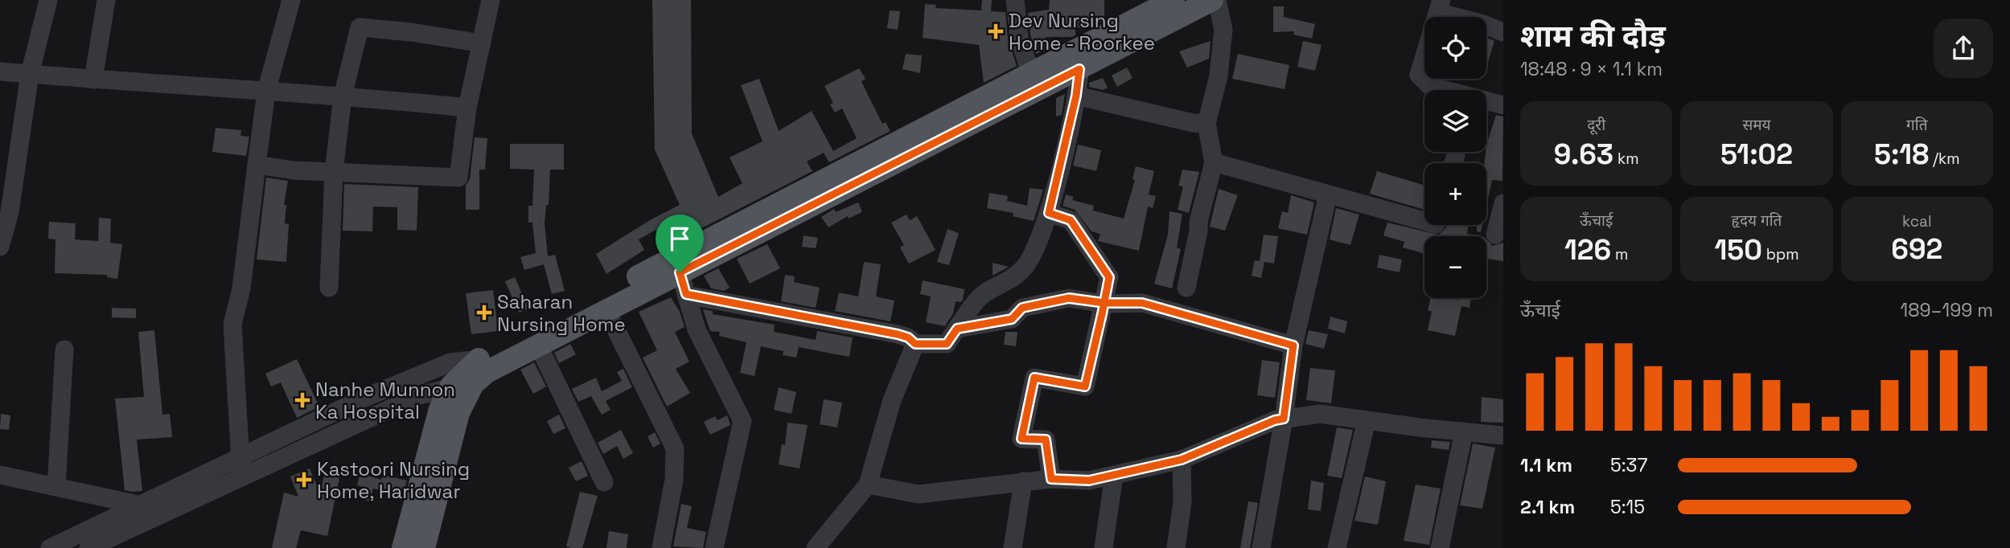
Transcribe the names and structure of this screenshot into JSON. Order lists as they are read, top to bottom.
{
  "places": {
    "health": [
      "Dev Nursing Home - Roorkee",
      "Saharan Nursing Home",
      "Nanhe Munnon Ka Hospital",
      "Kastoori Nursing Home, Haridwar"
    ]
  },
  "page": {
    "heading": ["शाम की दौड़", "18:48 · 9 × 1.1 km"],
    "map_buttons": ["+", "−"],
    "stats": [
      ["दूरी", "9.63 km"],
      ["समय", "51:02"],
      ["गति", "5:18 /km"],
      ["ऊँचाई", "126 m"],
      ["हृदय गति", "150 bpm"],
      ["kcal", "692"]
    ],
    "chart": ["ऊँचाई", "189–199 m"],
    "list": [
      {
        "name": "1.1 km",
        "note": "5:37"
      },
      {
        "name": "2.1 km",
        "note": "5:15"
      }
    ]
  }
}
